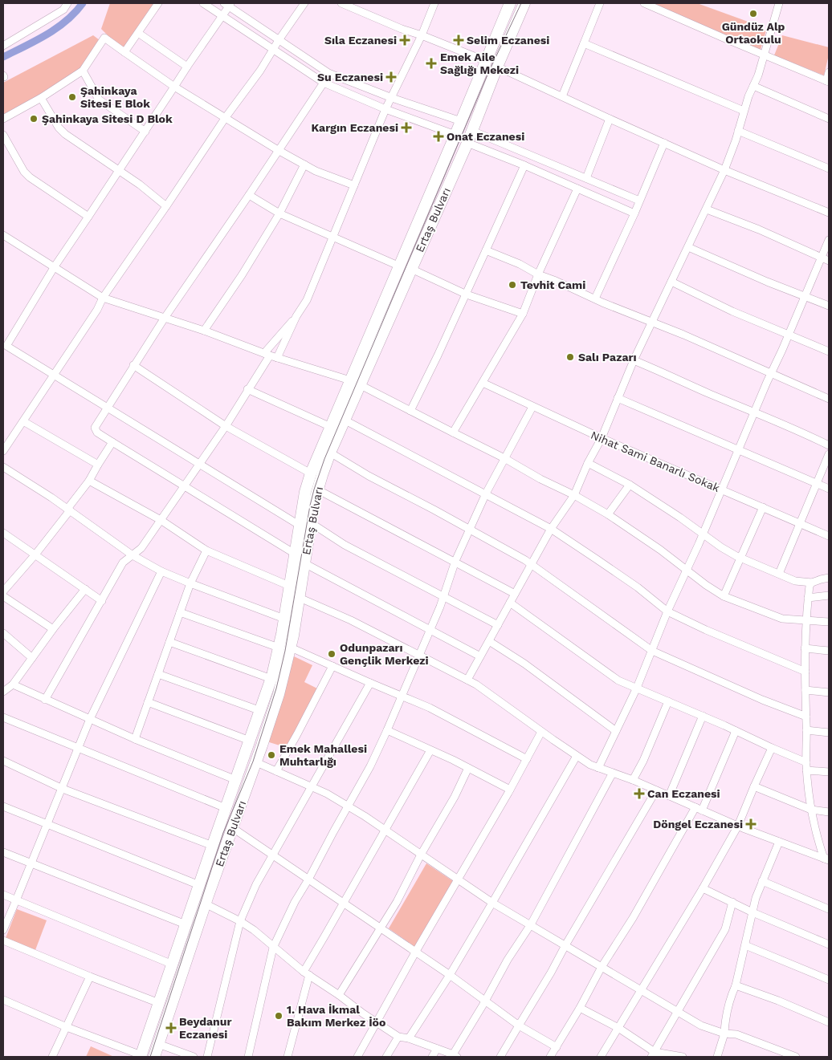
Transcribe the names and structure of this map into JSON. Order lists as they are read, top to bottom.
{
  "streets": {
    "main road": ["Ertaş Bulvarı"],
    "street": ["Nihat Sami Banarlı Sokak"]
  },
  "places": {
    "other": [
      "Gündüz Alp Ortaokulu",
      "Şahinkaya Sitesi E Blok",
      "Şahinkaya Sitesi D Blok",
      "Tevhit Cami",
      "Salı Pazarı",
      "Odunpazarı Gençlik Merkezi",
      "Emek Mahallesi Muhtarlığı",
      "1. Hava İkmal Bakım Merkez İöo"
    ],
    "health": [
      "Sıla Eczanesi",
      "Selim Eczanesi",
      "Emek Aile Sağlığı Mekezi",
      "Su Eczanesi",
      "Kargın Eczanesi",
      "Onat Eczanesi",
      "Can Eczanesi",
      "Döngel Eczanesi",
      "Beydanur Eczanesi"
    ]
  }
}
